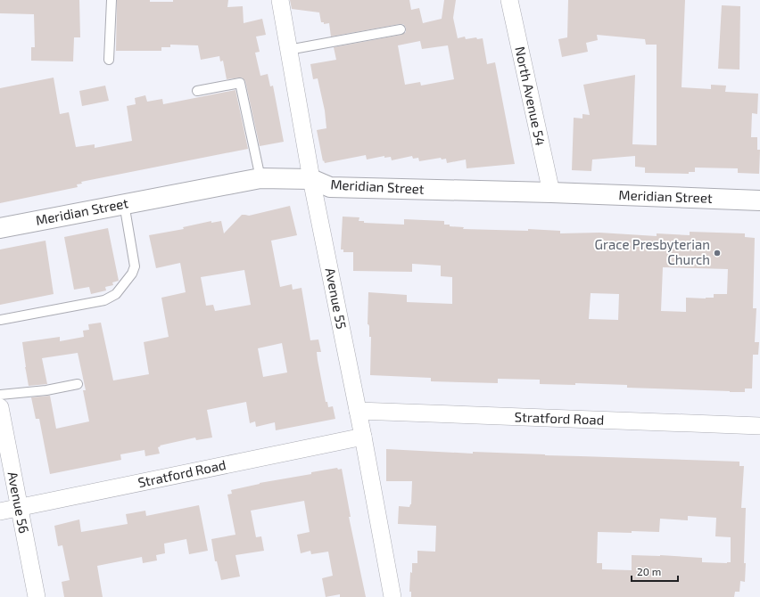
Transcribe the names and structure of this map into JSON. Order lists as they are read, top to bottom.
{
  "streets": {
    "street": [
      "North Avenue 54",
      "Meridian Street",
      "Avenue 55",
      "Stratford Road",
      "Avenue 56"
    ]
  },
  "crossings": [
    ["North Avenue 54", "Meridian Street"],
    ["Meridian Street", "Avenue 55"],
    ["Avenue 55", "Stratford Road"],
    ["Stratford Road", "Avenue 56"]
  ],
  "places": ["Grace Presbyterian Church"],
  "scale_bar": "20 m"
}
